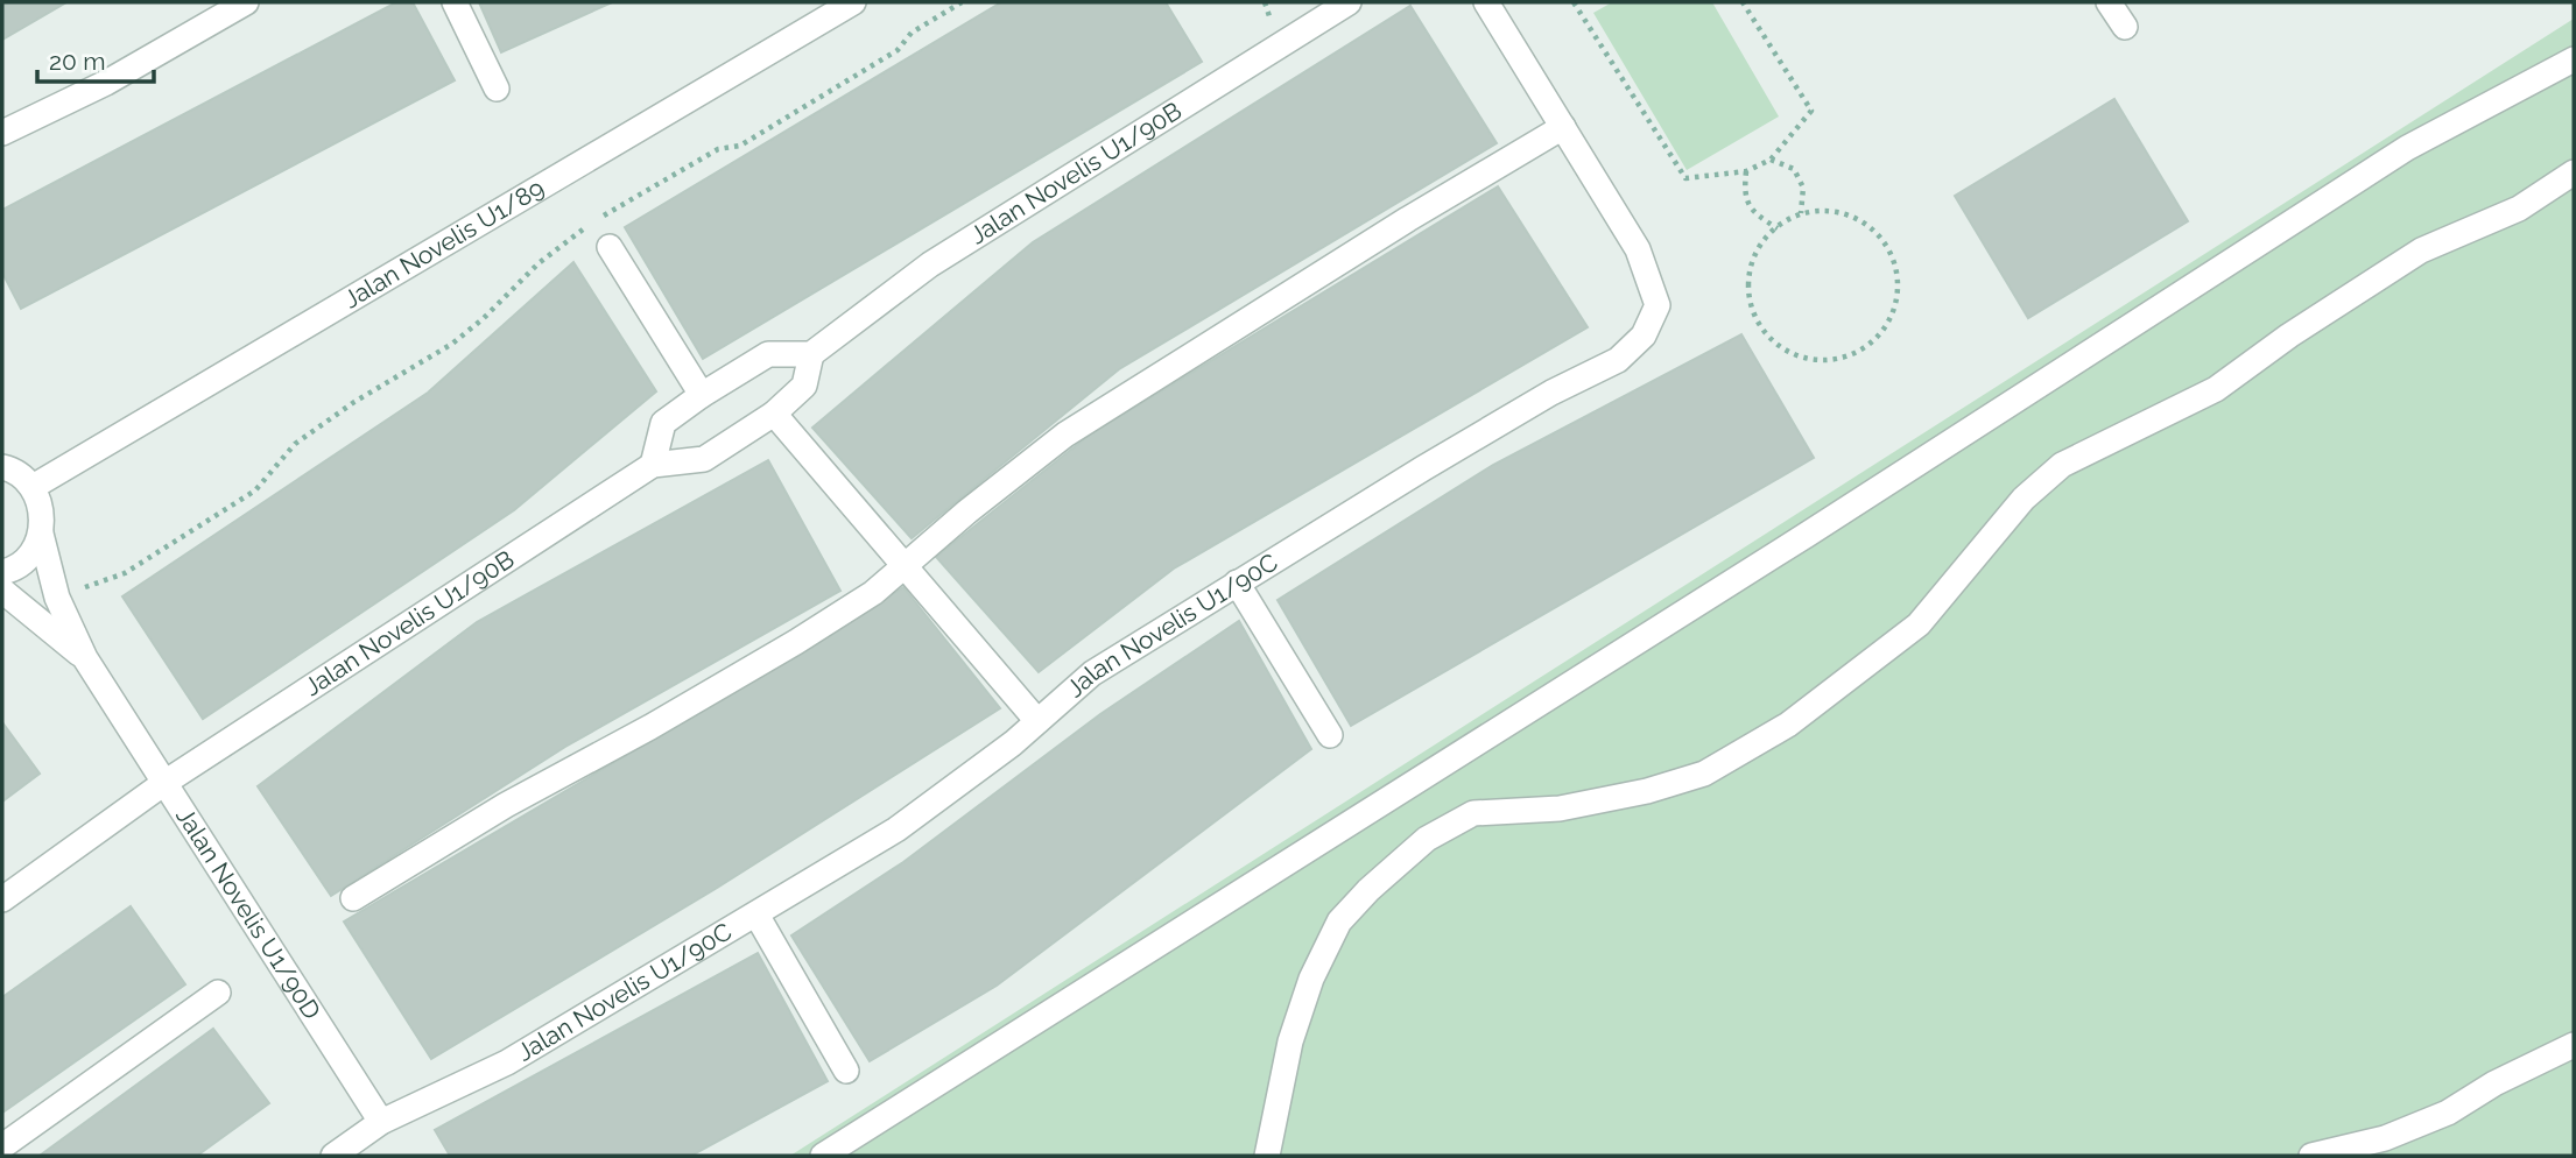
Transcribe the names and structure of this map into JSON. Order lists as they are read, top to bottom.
{
  "streets": {
    "street": [
      "Jalan Novelis U1/90B",
      "Jalan Novelis U1/89",
      "Jalan Novelis U1/90C",
      "Jalan Novelis U1/90D"
    ]
  },
  "crossings": [
    ["Jalan Novelis U1/90B", "Jalan Novelis U1/90D"],
    ["Jalan Novelis U1/89", "Jalan Novelis U1/90D"],
    ["Jalan Novelis U1/90C", "Jalan Novelis U1/90D"]
  ],
  "scale_bar": "20 m"
}
